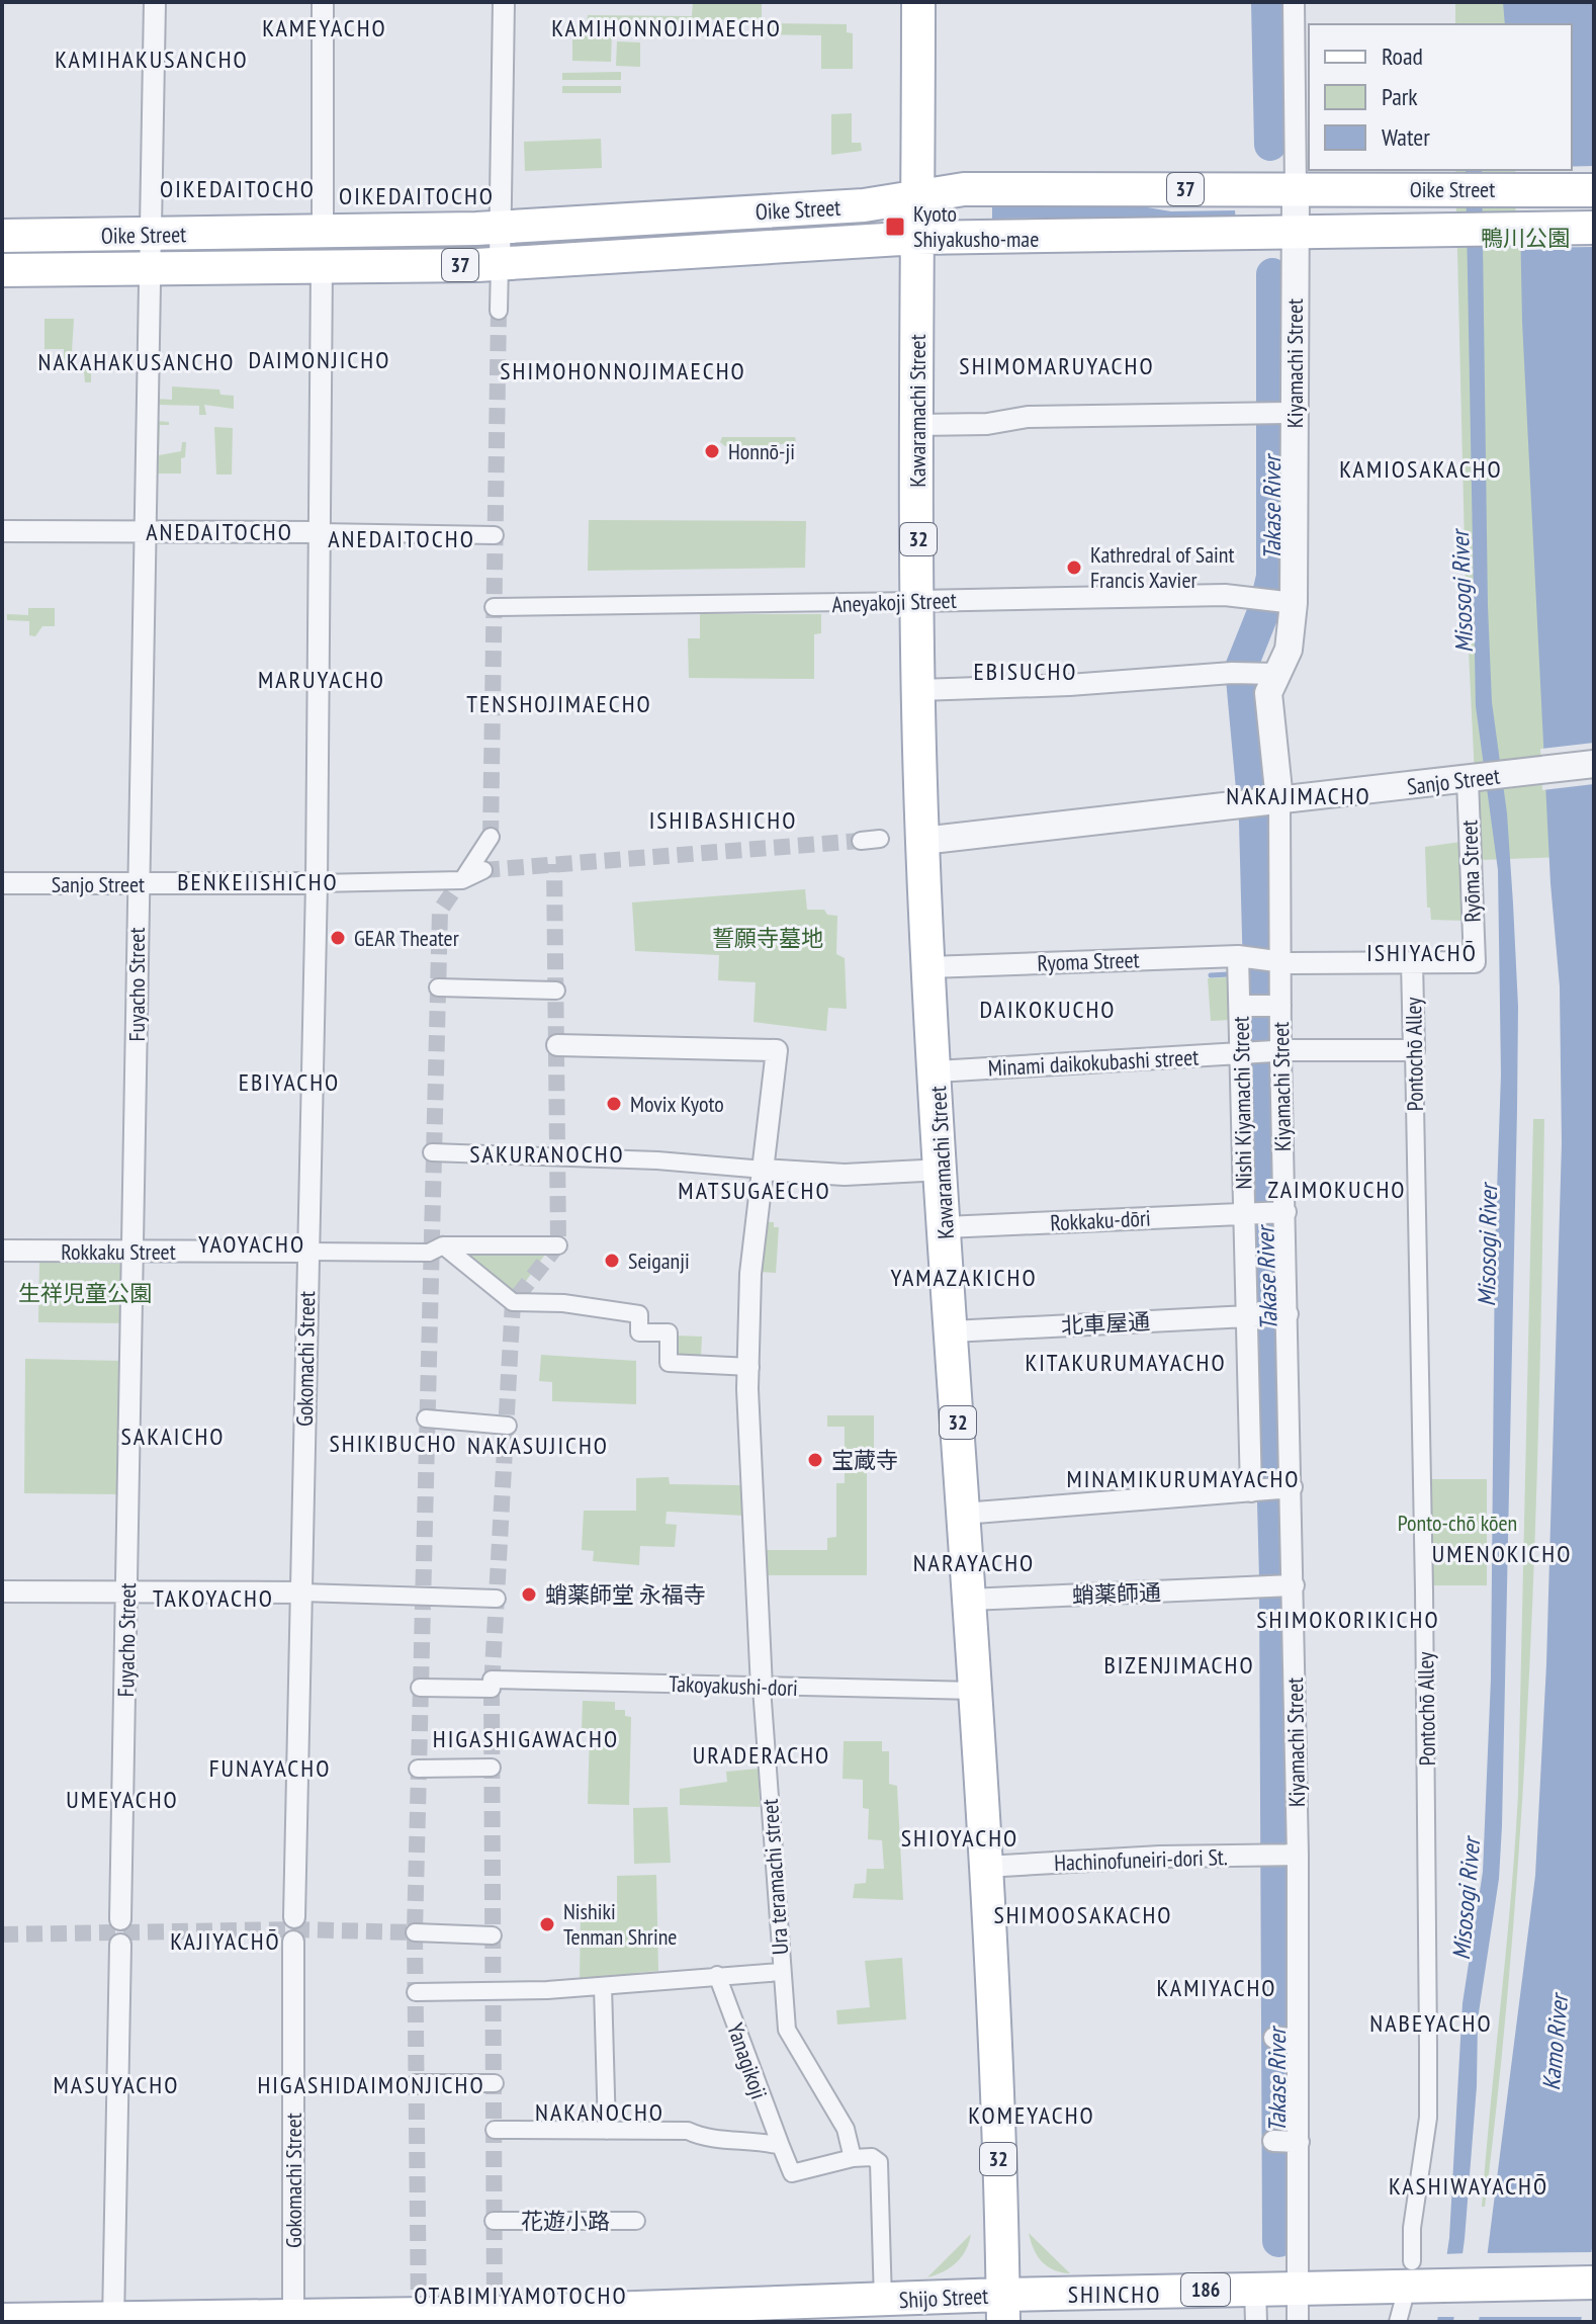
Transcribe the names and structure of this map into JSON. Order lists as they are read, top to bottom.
{
  "streets": {
    "main road": [
      "37",
      "Oike Street",
      "Kawaramachi Street",
      "32",
      "186",
      "Shijo Street"
    ],
    "street": [
      "Kiyamachi Street",
      "Aneyakoji Street",
      "Sanjo Street",
      "Ryōma Street",
      "Ryoma Street",
      "Fuyacho Street",
      "Pontochō Alley",
      "Minami daikokubashi street",
      "Nishi Kiyamachi Street",
      "Rokkaku-dōri",
      "Rokkaku Street",
      "北車屋通",
      "Gokomachi Street",
      "蛸薬師通",
      "Takoyakushi-dori",
      "Hachinofuneiri-dori St.",
      "Ura teramachi street",
      "Yanagikoji",
      "花遊小路"
    ]
  },
  "crossings": [
    ["Oike Street", "Kiyamachi Street"],
    ["Oike Street", "Kawaramachi Street"],
    ["Oike Street", "Fuyacho Street"],
    ["Oike Street", "Gokomachi Street"],
    ["Kiyamachi Street", "Aneyakoji Street"],
    ["Kiyamachi Street", "Sanjo Street"],
    ["Kiyamachi Street", "Ryōma Street"],
    ["Kiyamachi Street", "Ryoma Street"],
    ["Kiyamachi Street", "Minami daikokubashi street"],
    ["Kiyamachi Street", "Nishi Kiyamachi Street"],
    ["Kiyamachi Street", "Rokkaku-dōri"],
    ["Kiyamachi Street", "北車屋通"],
    ["Kiyamachi Street", "蛸薬師通"],
    ["Kiyamachi Street", "Hachinofuneiri-dori St."],
    ["Kiyamachi Street", "Shijo Street"],
    ["Kawaramachi Street", "Aneyakoji Street"],
    ["Kawaramachi Street", "Sanjo Street"],
    ["Kawaramachi Street", "Ryoma Street"],
    ["Kawaramachi Street", "Minami daikokubashi street"],
    ["Kawaramachi Street", "Rokkaku-dōri"],
    ["Kawaramachi Street", "北車屋通"],
    ["Kawaramachi Street", "蛸薬師通"],
    ["Kawaramachi Street", "Takoyakushi-dori"],
    ["Kawaramachi Street", "Hachinofuneiri-dori St."],
    ["Kawaramachi Street", "Shijo Street"],
    ["Sanjo Street", "Ryōma Street"],
    ["Sanjo Street", "Fuyacho Street"],
    ["Sanjo Street", "Gokomachi Street"],
    ["Ryōma Street", "Ryoma Street"],
    ["Ryōma Street", "Pontochō Alley"],
    ["Ryōma Street", "Nishi Kiyamachi Street"],
    ["Ryoma Street", "Nishi Kiyamachi Street"],
    ["Fuyacho Street", "Rokkaku Street"],
    ["Pontochō Alley", "Minami daikokubashi street"],
    ["Pontochō Alley", "Shijo Street"],
    ["Minami daikokubashi street", "Nishi Kiyamachi Street"],
    ["Nishi Kiyamachi Street", "Rokkaku-dōri"],
    ["Nishi Kiyamachi Street", "北車屋通"],
    ["Rokkaku Street", "Gokomachi Street"],
    ["Gokomachi Street", "Shijo Street"],
    ["Takoyakushi-dori", "Ura teramachi street"]
  ],
  "districts": [
    "KAMEYACHO",
    "KAMIHONNOJIMAECHO",
    "KAMIHAKUSANCHO",
    "OIKEDAITOCHO",
    "OIKEDAITOCHO",
    "DAIMONJICHO",
    "NAKAHAKUSANCHO",
    "SHIMOMARUYACHO",
    "SHIMOHONNOJIMAECHO",
    "KAMIOSAKACHO",
    "ANEDAITOCHO",
    "ANEDAITOCHO",
    "EBISUCHO",
    "MARUYACHO",
    "TENSHOJIMAECHO",
    "NAKAJIMACHO",
    "ISHIBASHICHO",
    "BENKEIISHICHO",
    "ISHIYACHŌ",
    "DAIKOKUCHO",
    "EBIYACHO",
    "SAKURANOCHO",
    "ZAIMOKUCHO",
    "MATSUGAECHO",
    "YAOYACHO",
    "YAMAZAKICHO",
    "KITAKURUMAYACHO",
    "SAKAICHO",
    "SHIKIBUCHO",
    "NAKASUJICHO",
    "MINAMIKURUMAYACHO",
    "UMENOKICHO",
    "NARAYACHO",
    "TAKOYACHO",
    "SHIMOKORIKICHO",
    "BIZENJIMACHO",
    "HIGASHIGAWACHO",
    "URADERACHO",
    "FUNAYACHO",
    "UMEYACHO",
    "SHIOYACHO",
    "SHIMOOSAKACHO",
    "KAJIYACHŌ",
    "KAMIYACHO",
    "NABEYACHO",
    "MASUYACHO",
    "HIGASHIDAIMONJICHO",
    "NAKANOCHO",
    "KOMEYACHO",
    "KASHIWAYACHŌ",
    "SHINCHO",
    "OTABIMIYAMOTOCHO"
  ],
  "water": ["Takase River", "Misosogi River", "Kamo River"],
  "parks": [
    "鴨川公園",
    "誓願寺墓地",
    "生祥児童公園",
    "Ponto-chō kōen"
  ],
  "places": {
    "transit": ["Kyoto Shiyakusho-mae"],
    "other": [
      "Honnō-ji",
      "Kathredral of Saint Francis Xavier",
      "GEAR Theater",
      "Movix Kyoto",
      "Seiganji",
      "宝蔵寺",
      "蛸薬師堂 永福寺",
      "Nishiki Tenman Shrine"
    ]
  },
  "legend": ["Road", "Park", "Water"]
}
